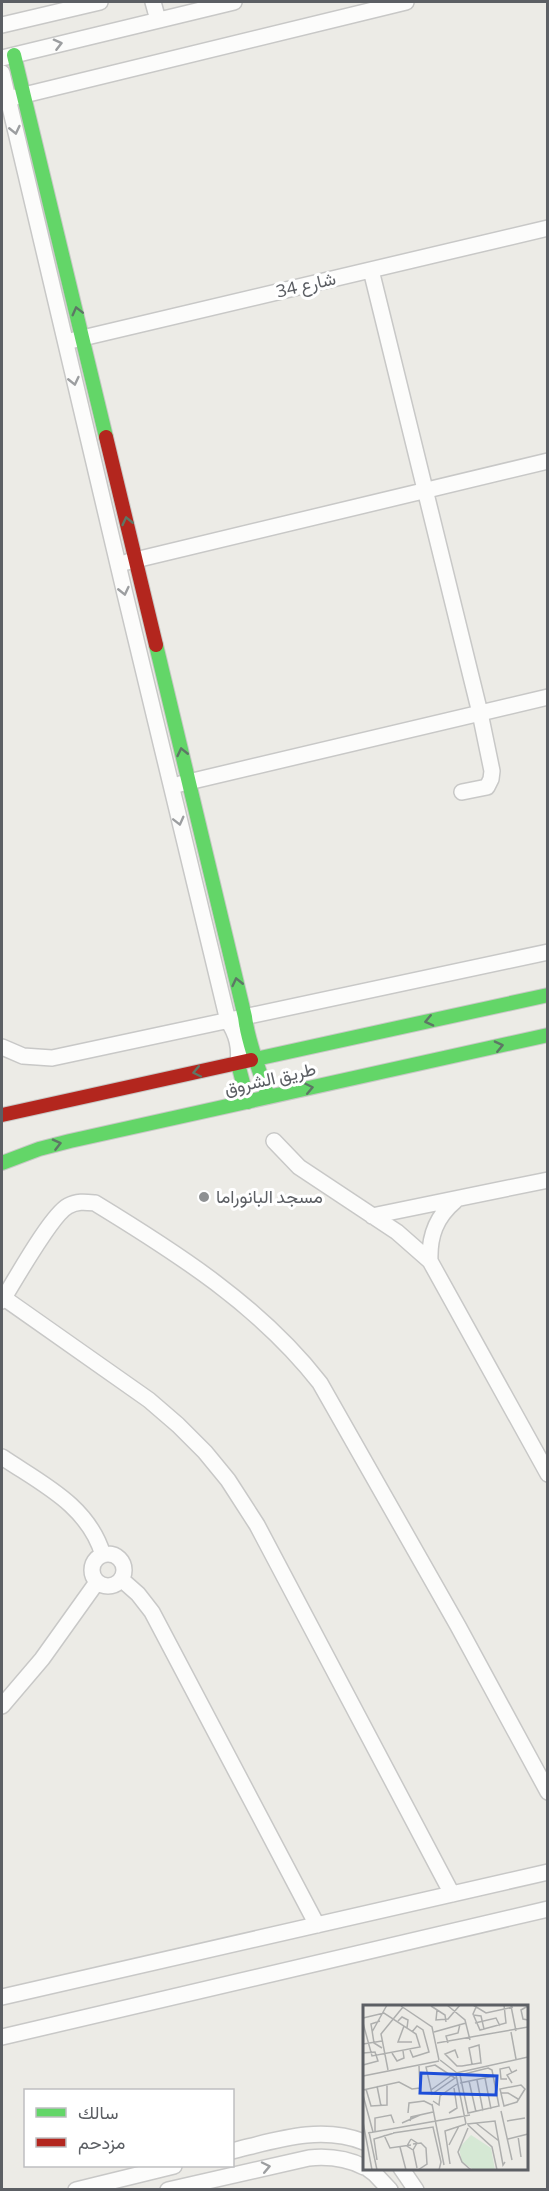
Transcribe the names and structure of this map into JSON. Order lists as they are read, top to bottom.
{
  "streets": {
    "street": ["شارع 34", "طريق الشروق"]
  },
  "places": ["مسجد البانوراما"],
  "legend": ["سالك", "مزدحم"]
}
